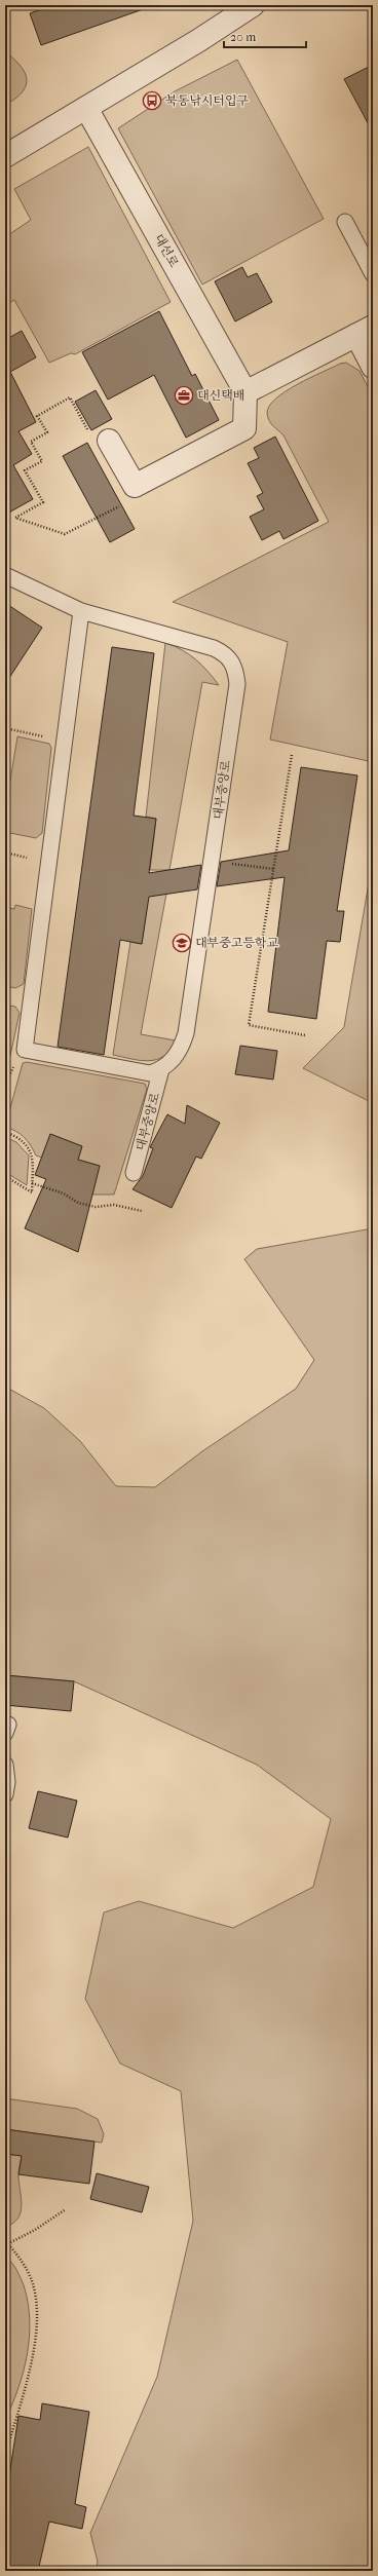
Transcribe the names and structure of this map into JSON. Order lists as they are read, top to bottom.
{
  "streets": {
    "street": ["대선로"],
    "lane": ["대부중앙로"]
  },
  "places": {
    "bus stop": ["북동낚시터입구"],
    "office": ["대신택배"],
    "school or university": ["대부중고등학교"]
  },
  "scale_bar": "20 m"
}
